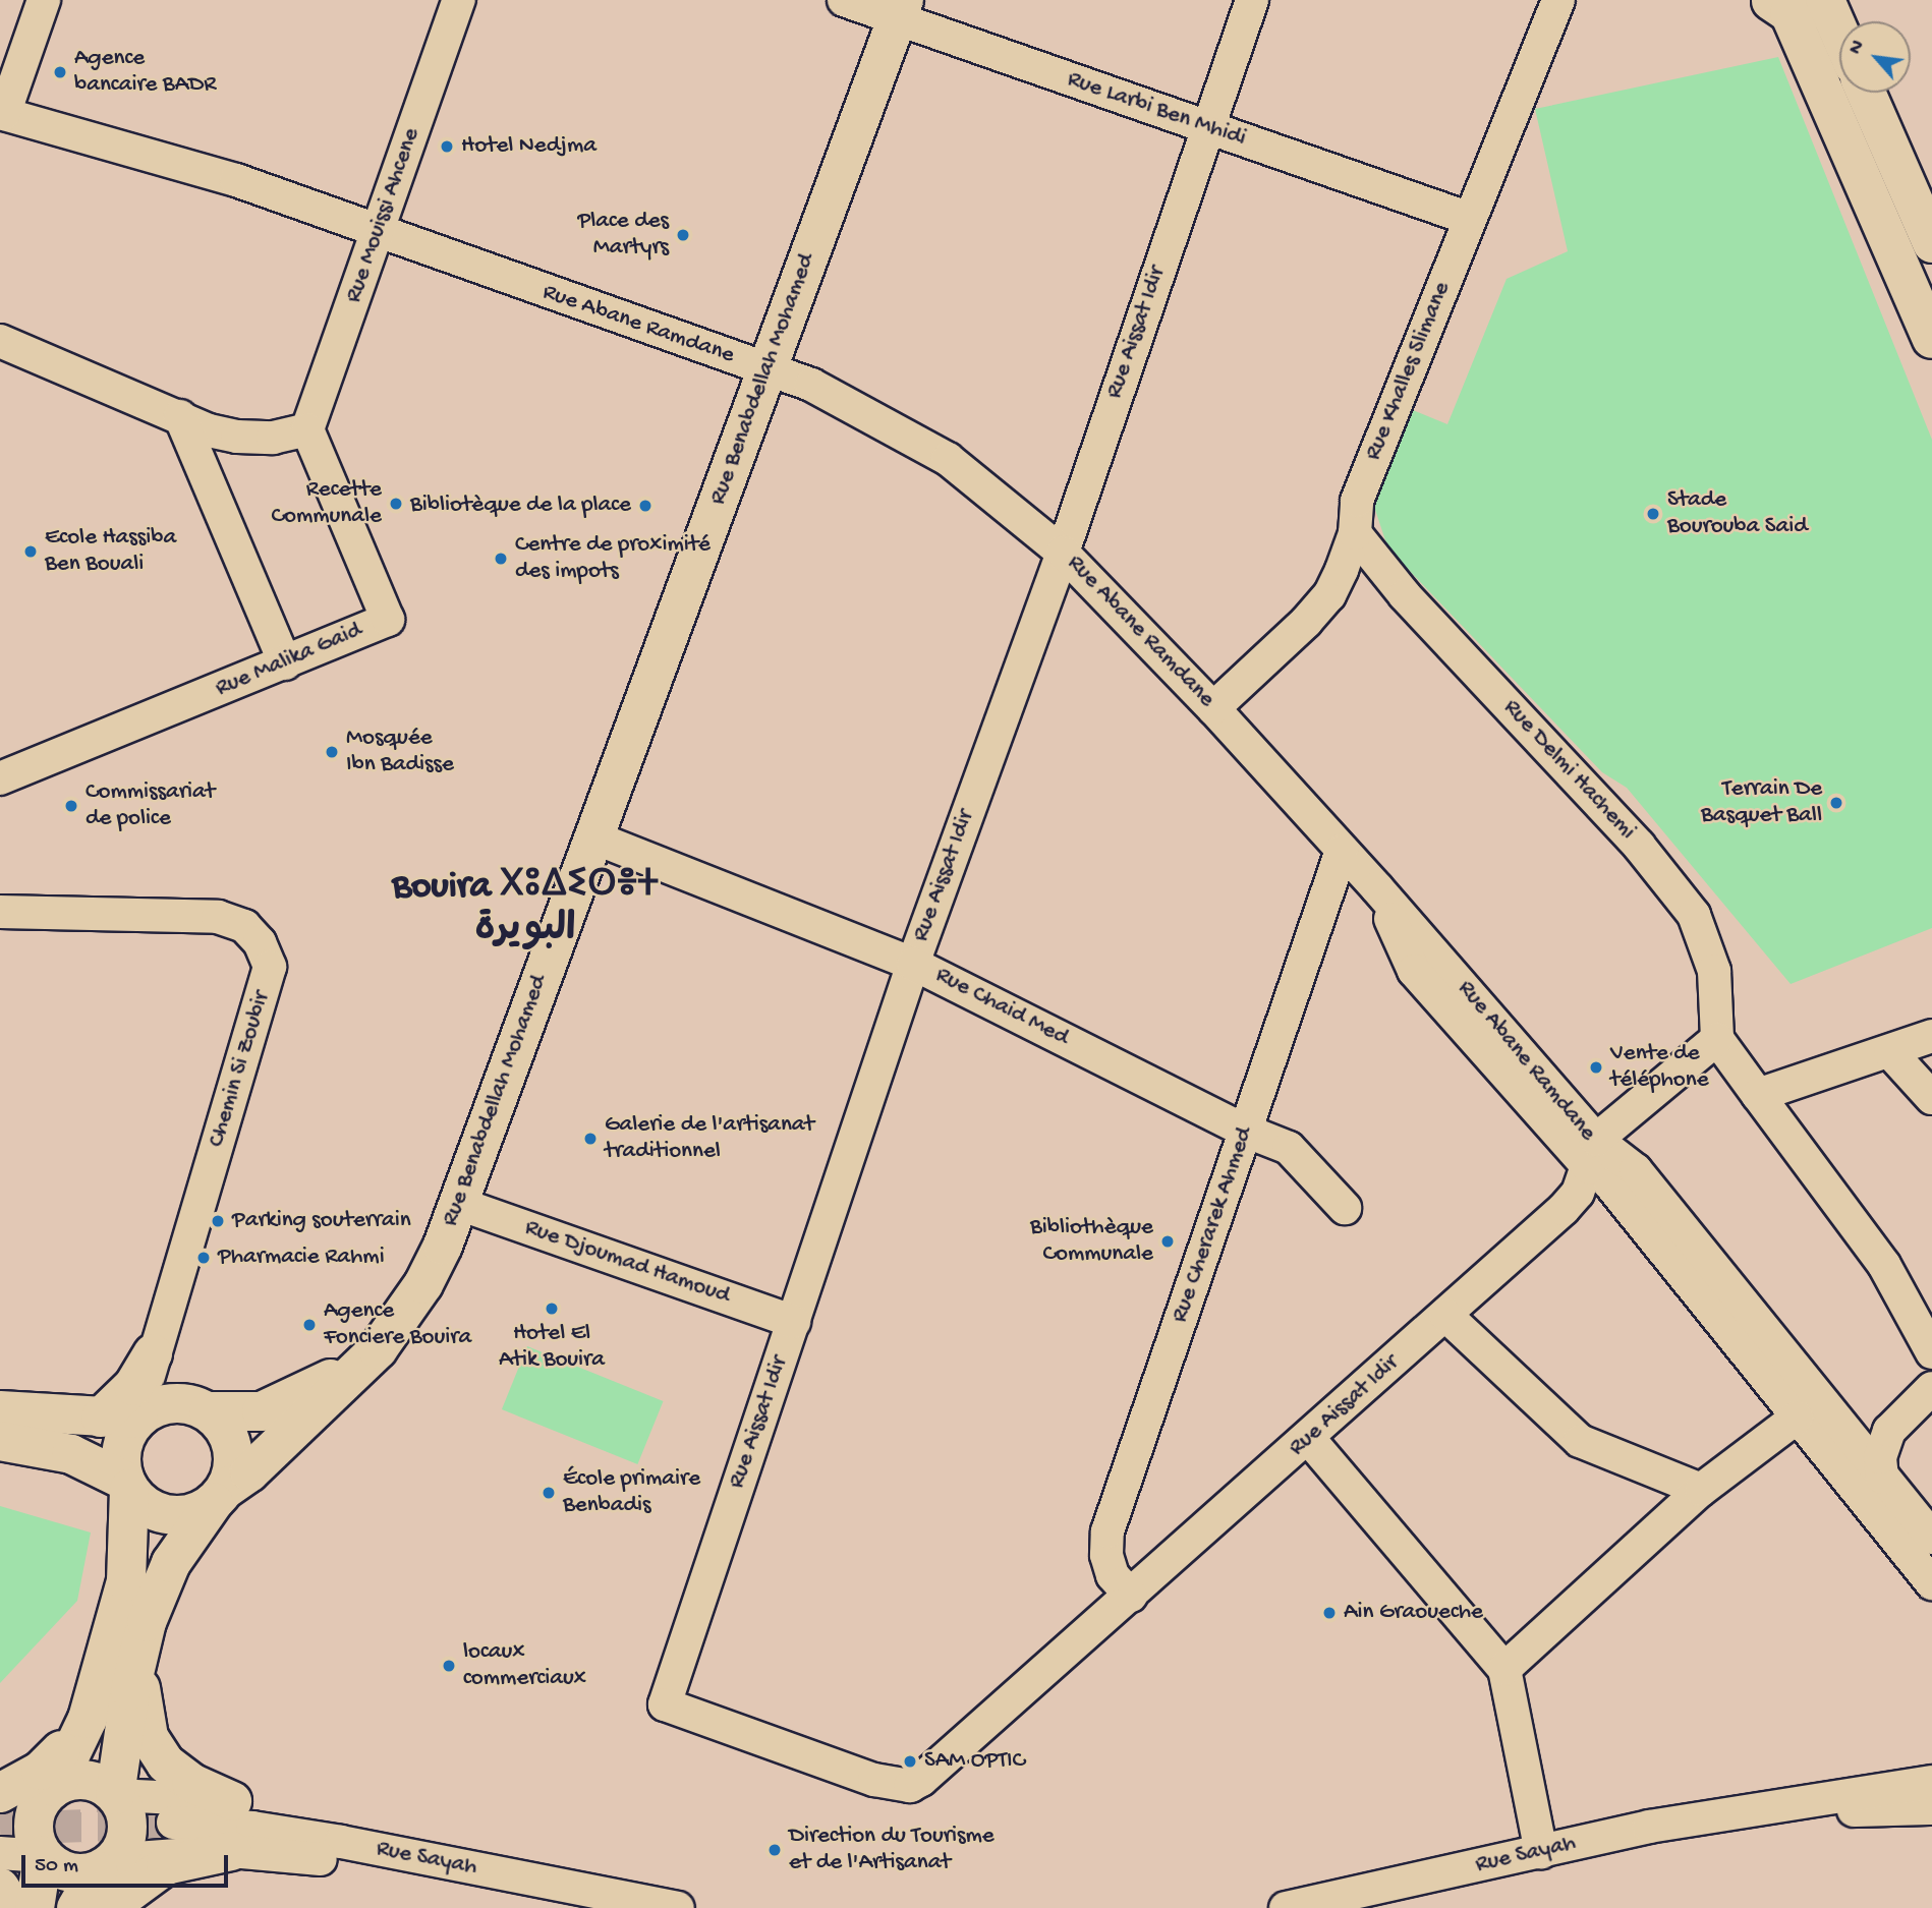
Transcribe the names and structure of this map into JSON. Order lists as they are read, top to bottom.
{
  "streets": {
    "main road": ["Rue Benabdellah Mohamed"],
    "street": [
      "Rue Larbi Ben Mhidi",
      "Rue Mouissi Ahcene",
      "Rue Abane Ramdane",
      "Rue Aissat Idir",
      "Rue Khalles Slimane",
      "Rue Malika Gaid",
      "Rue Delmi Hachemi",
      "Rue Chaid Med",
      "Chemin Si Zoubir",
      "Rue Cherarek Ahmed",
      "Rue Djoumad Hamoud",
      "Rue Sayah"
    ]
  },
  "crossings": [
    ["Rue Larbi Ben Mhidi", "Rue Aissat Idir"],
    ["Rue Larbi Ben Mhidi", "Rue Khalles Slimane"],
    ["Rue Larbi Ben Mhidi", "Rue Benabdellah Mohamed"],
    ["Rue Mouissi Ahcene", "Rue Abane Ramdane"],
    ["Rue Mouissi Ahcene", "Rue Malika Gaid"],
    ["Rue Abane Ramdane", "Rue Aissat Idir"],
    ["Rue Abane Ramdane", "Rue Khalles Slimane"],
    ["Rue Abane Ramdane", "Rue Benabdellah Mohamed"],
    ["Rue Abane Ramdane", "Rue Cherarek Ahmed"],
    ["Rue Aissat Idir", "Rue Delmi Hachemi"],
    ["Rue Aissat Idir", "Rue Chaid Med"],
    ["Rue Aissat Idir", "Rue Cherarek Ahmed"],
    ["Rue Aissat Idir", "Rue Djoumad Hamoud"],
    ["Rue Khalles Slimane", "Rue Delmi Hachemi"],
    ["Rue Benabdellah Mohamed", "Rue Chaid Med"],
    ["Rue Benabdellah Mohamed", "Rue Djoumad Hamoud"],
    ["Rue Chaid Med", "Rue Cherarek Ahmed"]
  ],
  "districts": ["Bouira ⵝⵓⵠⵉⵔⴻⵜ البويرة"],
  "places": [
    "Agence bancaire BADR",
    "Hotel Nedjma",
    "Place des Martyrs",
    "Recette Communale",
    "Bibliotèque de la place",
    "Stade Bourouba Said",
    "Ecole Hassiba Ben Bouali",
    "Centre de proximité des impots",
    "Mosquée Ibn Badisse",
    "Terrain De Basquet Ball",
    "Commissariat de police",
    "Vente de téléphone",
    "Galerie de l'artisanat traditionnel",
    "Parking souterrain",
    "Bibliothèque Communale",
    "Pharmacie Rahmi",
    "Hotel El Atik Bouira",
    "Agence Fonciere Bouira",
    "École primaire Benbadis",
    "Ain Graoueche",
    "locaux commerciaux",
    "SAM OPTIC",
    "Direction du Tourisme et de l'Artisanat"
  ],
  "scale_bar": "50 m",
  "north": "top left"
}
